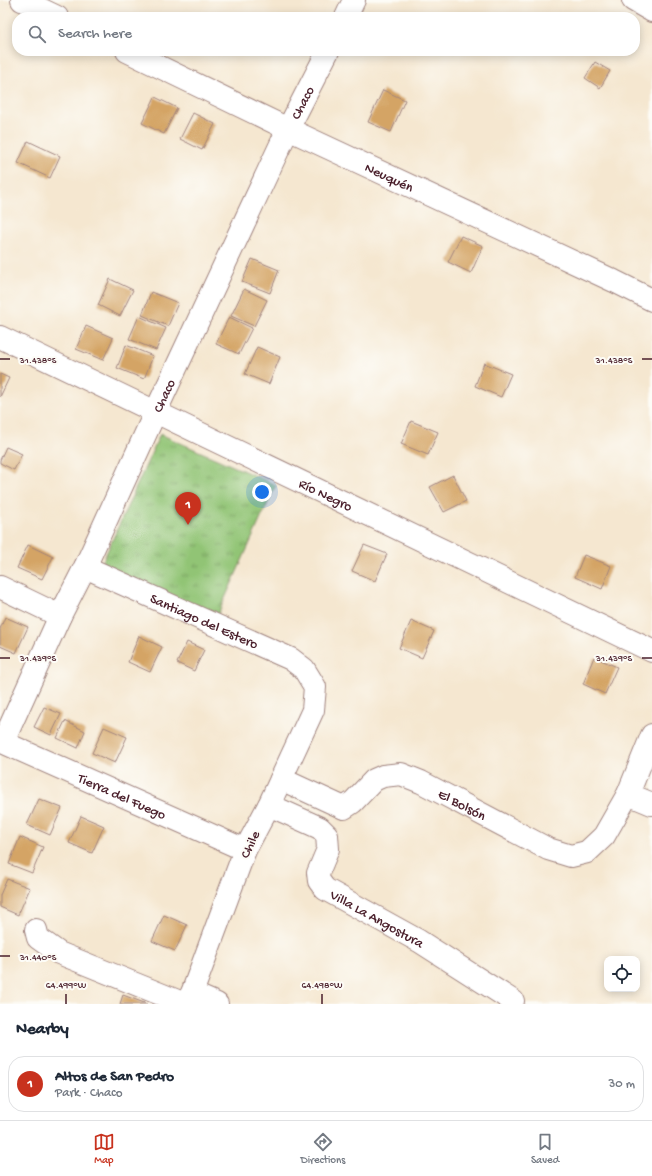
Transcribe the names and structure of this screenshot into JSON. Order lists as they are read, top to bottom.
{
  "streets": {
    "street": [
      "Chaco",
      "Neuquén",
      "Río Negro",
      "Santiago del Estero",
      "Tierra del Fuego",
      "El Bolsón",
      "Chile",
      "Villa La Angostura"
    ]
  },
  "crossings": [
    ["Chaco", "Neuquén"],
    ["Chaco", "Río Negro"],
    ["Chaco", "Santiago del Estero"],
    ["Chaco", "Tierra del Fuego"],
    ["Santiago del Estero", "Chile"],
    ["Tierra del Fuego", "Chile"],
    ["El Bolsón", "Villa La Angostura"]
  ],
  "page": {
    "search": "Search here",
    "pins": "1",
    "heading": "Nearby",
    "list": [
      {
        "mark": "1",
        "name": "Altos de San Pedro",
        "note": "Park · Chaco",
        "value": "30 m"
      }
    ],
    "nav": ["Map", "Directions", "Saved"]
  },
  "coordinates": [
    "31.438°S",
    "31.439°S",
    "31.440°S",
    "64.499°W",
    "64.498°W"
  ]
}
